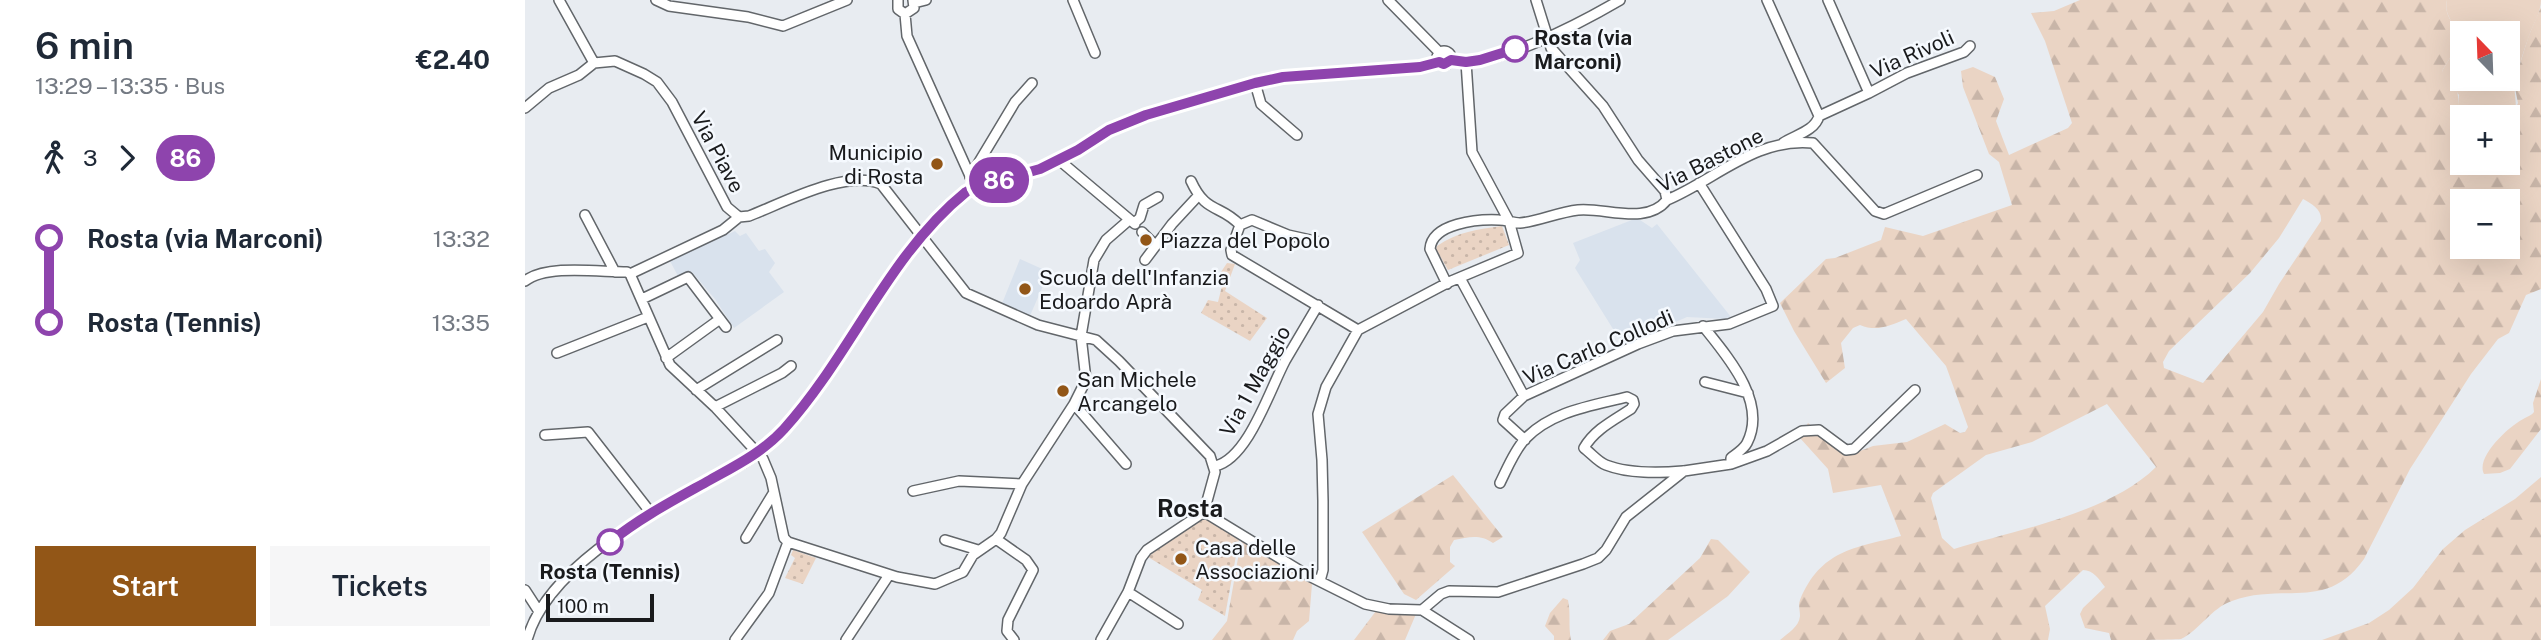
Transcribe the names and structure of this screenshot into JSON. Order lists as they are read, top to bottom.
{
  "streets": {
    "street": [
      "Via Rivoli",
      "Via Piave",
      "Via Bastone",
      "Via Carlo Collodi",
      "Via 1 Maggio"
    ]
  },
  "crossings": [
    ["Via Rivoli", "Via Bastone"],
    ["Via Bastone", "Via Carlo Collodi"]
  ],
  "districts": ["Rosta"],
  "places": [
    "Rosta (via Marconi)",
    "Municipio di Rosta",
    "Piazza del Popolo",
    "Scuola dell'Infanzia Edoardo Aprà",
    "San Michele Arcangelo",
    "Rosta (Tennis)",
    "Casa delle Associazioni"
  ],
  "lines": ["bus line 86"],
  "scale_bar": "100 m",
  "north": "top left",
  "page": {
    "heading": ["6 min", "13:29 – 13:35 · Bus", "€2.40"],
    "on_map": "86",
    "map_buttons": ["+", "−"],
    "legs": ["3", "86"],
    "list": [
      {
        "name": "Rosta (via Marconi)",
        "value": "13:32"
      },
      {
        "name": "Rosta (Tennis)",
        "value": "13:35"
      }
    ],
    "buttons": ["Start", "Tickets"],
    "scale": "100 m"
  }
}
